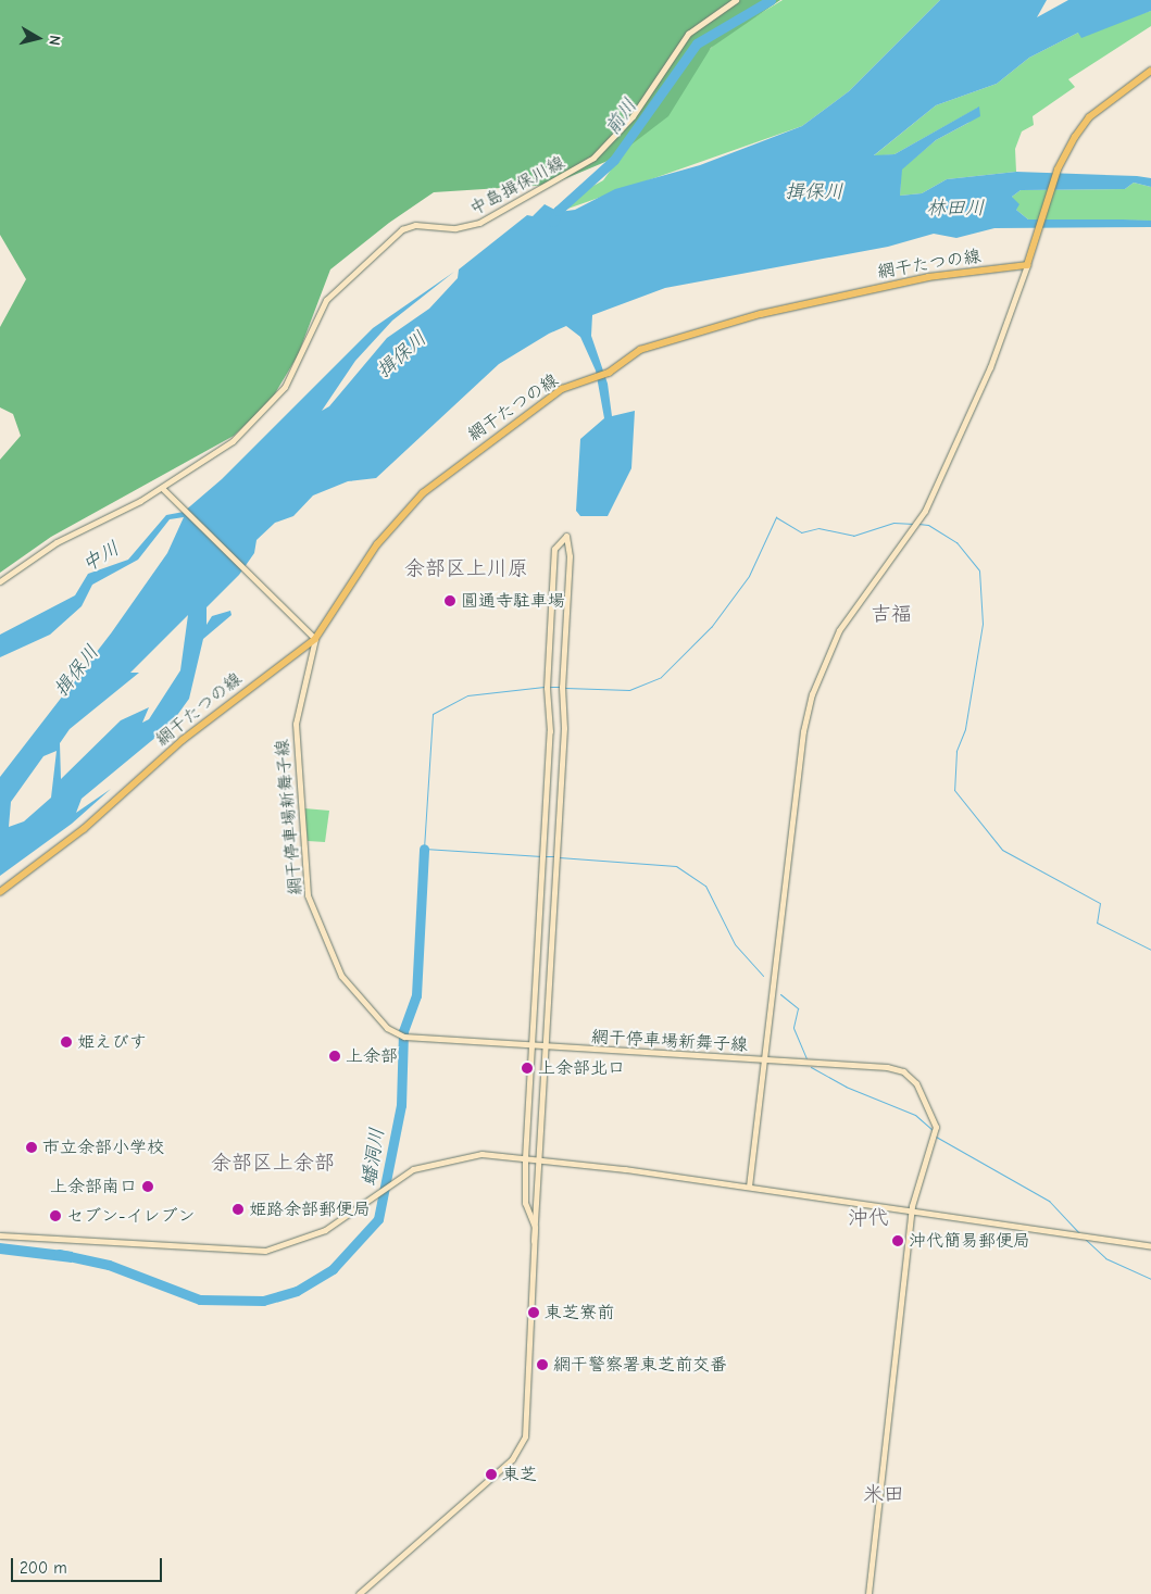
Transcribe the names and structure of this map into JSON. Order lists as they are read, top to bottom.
{
  "streets": {
    "main road": ["網干たつの線"],
    "street": ["中島揖保川線", "網干停車場新舞子線"]
  },
  "crossings": [
    ["網干たつの線", "網干停車場新舞子線"]
  ],
  "districts": [
    "余部区上川原",
    "吉福",
    "余部区上余部",
    "沖代",
    "米田"
  ],
  "water": [
    "前川",
    "揖保川",
    "林田川",
    "中川",
    "蟠洞川"
  ],
  "places": [
    "圓通寺駐車場",
    "姫えびす",
    "上余部",
    "上余部北口",
    "市立余部小学校",
    "上余部南口",
    "姫路余部郵便局",
    "セブン-イレブン",
    "沖代簡易郵便局",
    "東芝寮前",
    "網干警察署東芝前交番",
    "東芝"
  ],
  "scale_bar": "200 m",
  "north": "right"
}
